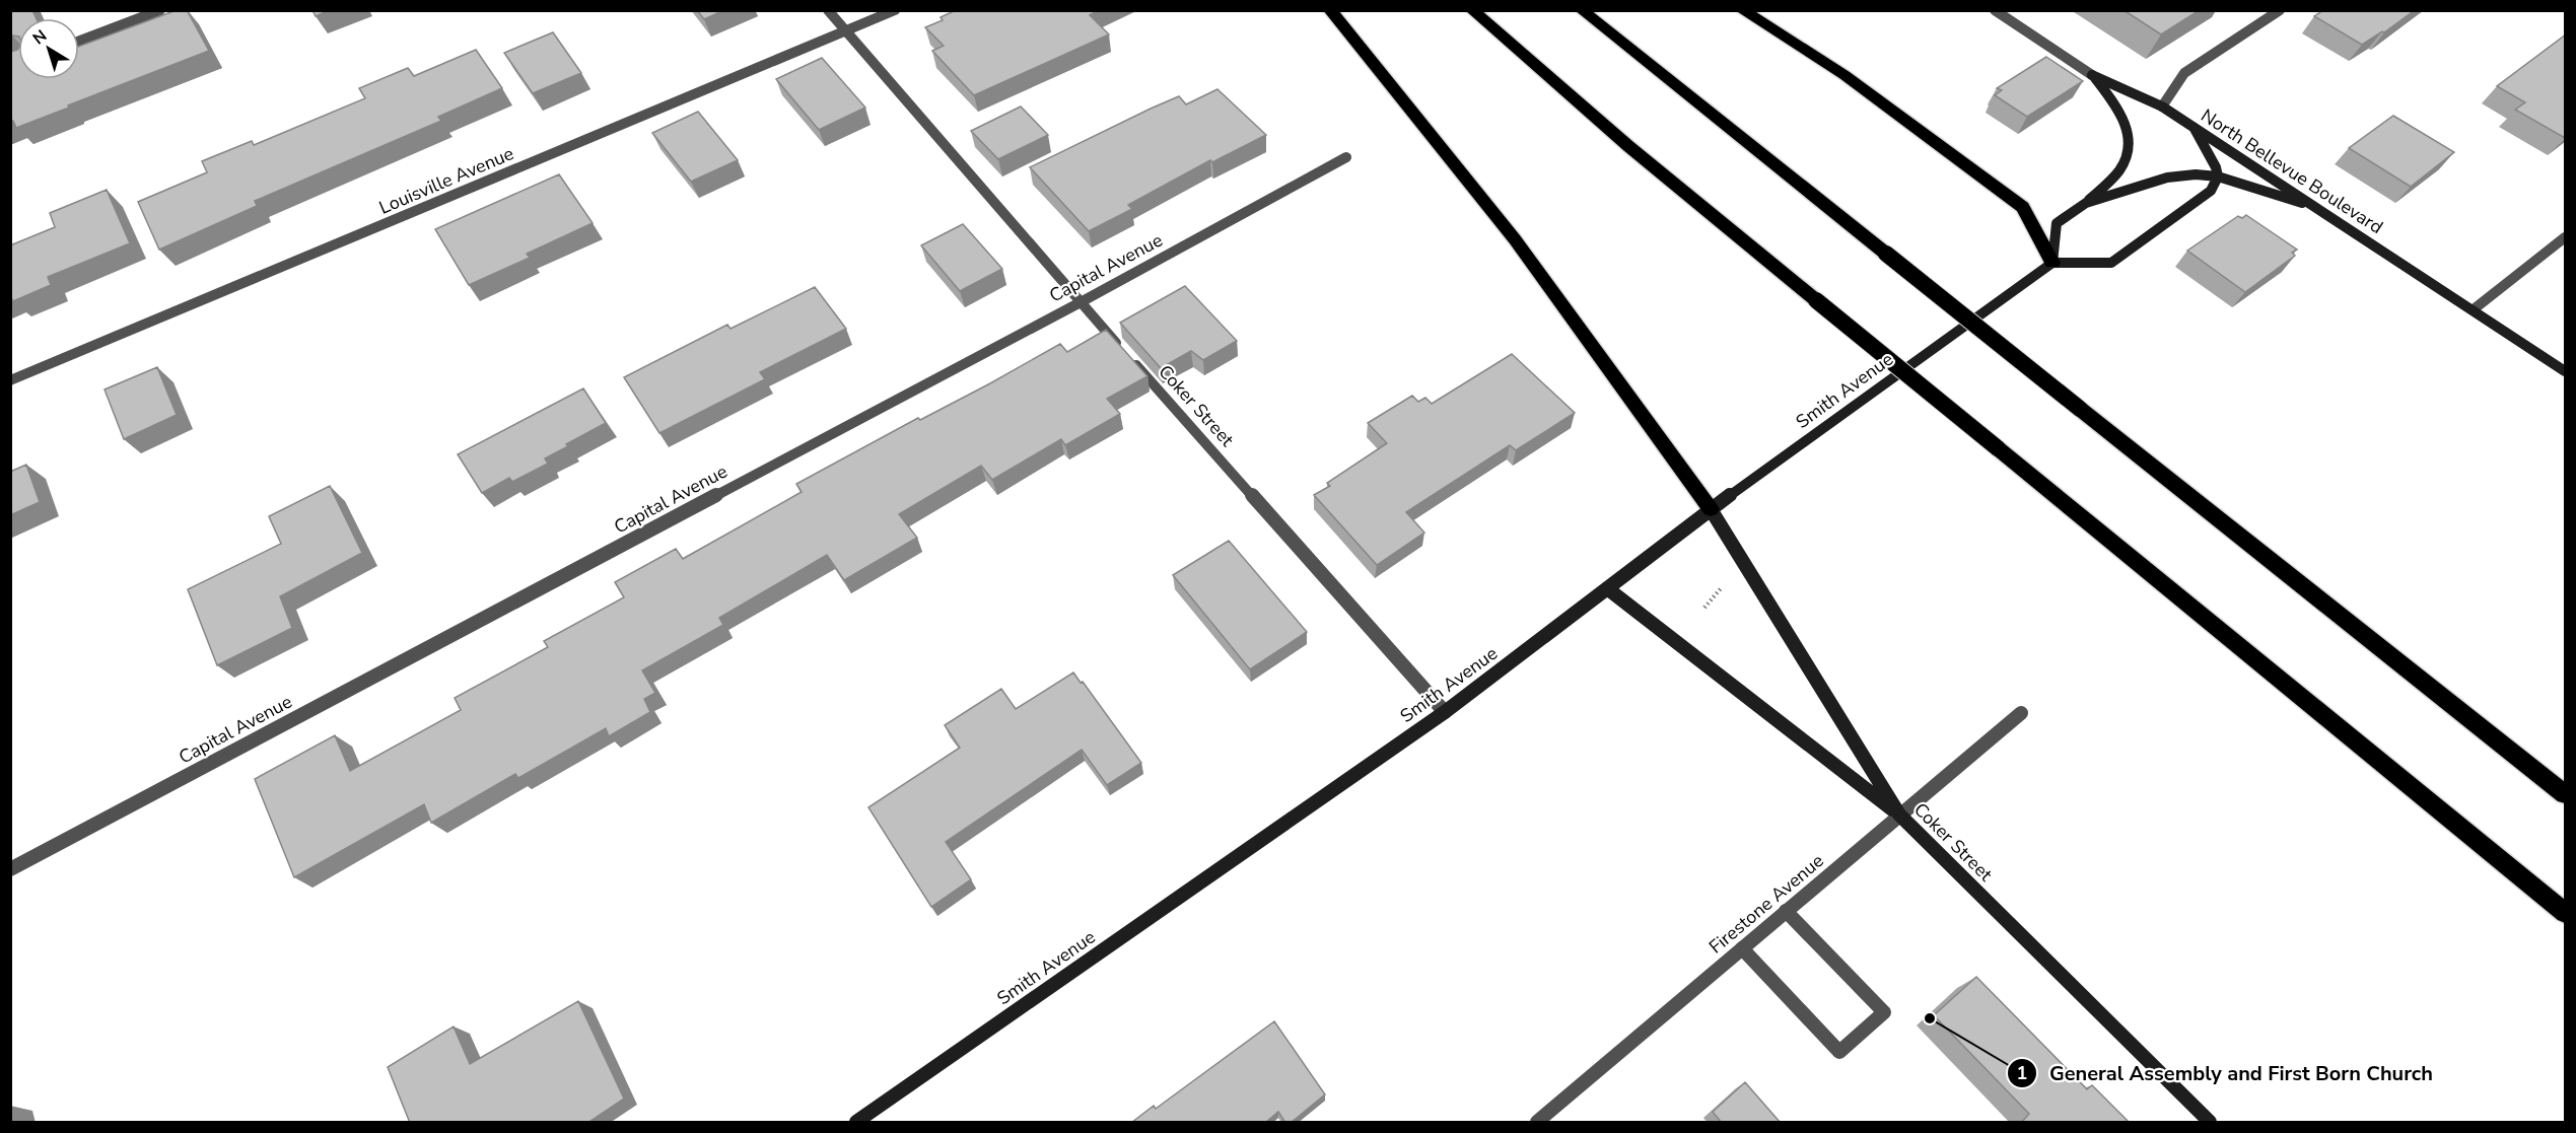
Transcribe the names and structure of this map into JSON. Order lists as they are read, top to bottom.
{
  "streets": {
    "main road": ["North Bellevue Boulevard", "Smith Avenue", "Coker Street"],
    "street": ["Louisville Avenue", "Capital Avenue", "Firestone Avenue"]
  },
  "crossings": [
    ["Louisville Avenue", "Coker Street"],
    ["Capital Avenue", "Coker Street"],
    ["Smith Avenue", "Coker Street"],
    ["Coker Street", "Firestone Avenue"]
  ],
  "places": ["General Assembly and First Born Church"],
  "north": "top left"
}
